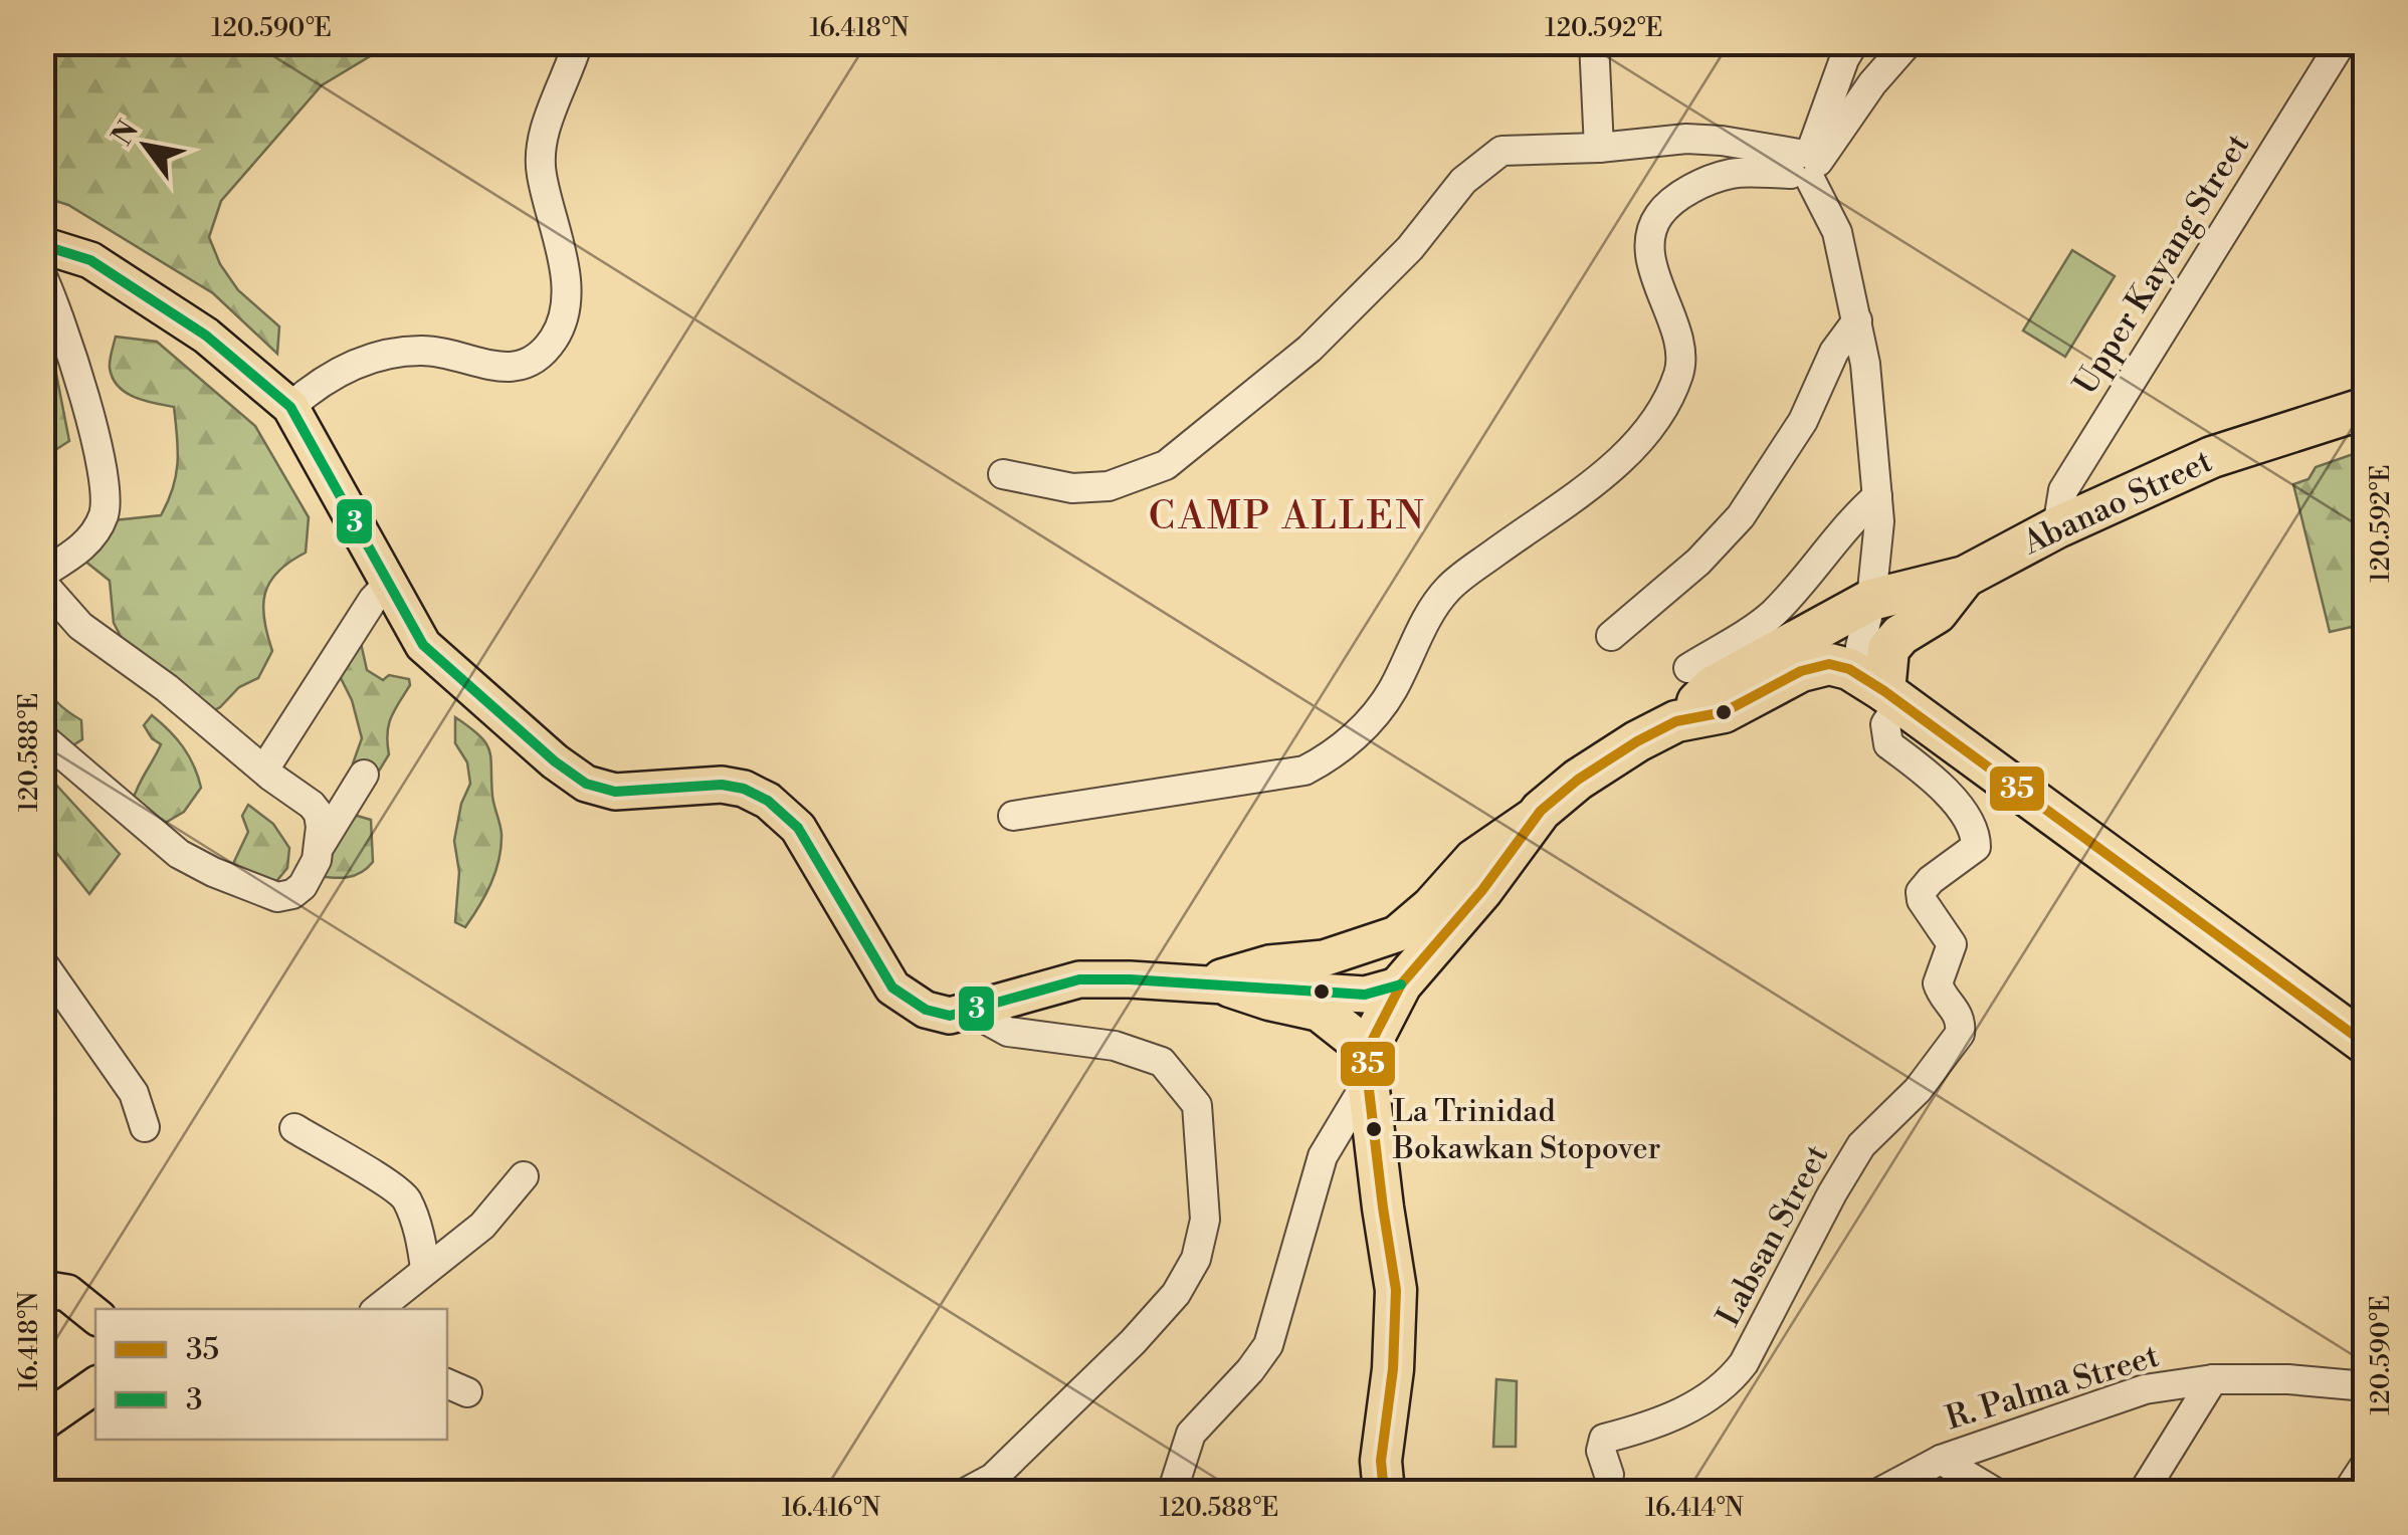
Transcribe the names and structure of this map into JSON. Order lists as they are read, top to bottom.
{
  "streets": {
    "highway": ["Abanao Street"],
    "street": ["Upper Kayang Street", "Labsan Street", "R. Palma Street"]
  },
  "crossings": [
    ["Upper Kayang Street", "Abanao Street"]
  ],
  "districts": ["CAMP ALLEN"],
  "places": ["La Trinidad Bokawkan Stopover"],
  "lines": ["transit line 3", "transit line 35"],
  "legend": ["35", "3"],
  "north": "top left",
  "coordinates": [
    "120.590°E",
    "16.418°N",
    "120.592°E",
    "120.588°E",
    "16.416°N",
    "16.414°N"
  ]
}
